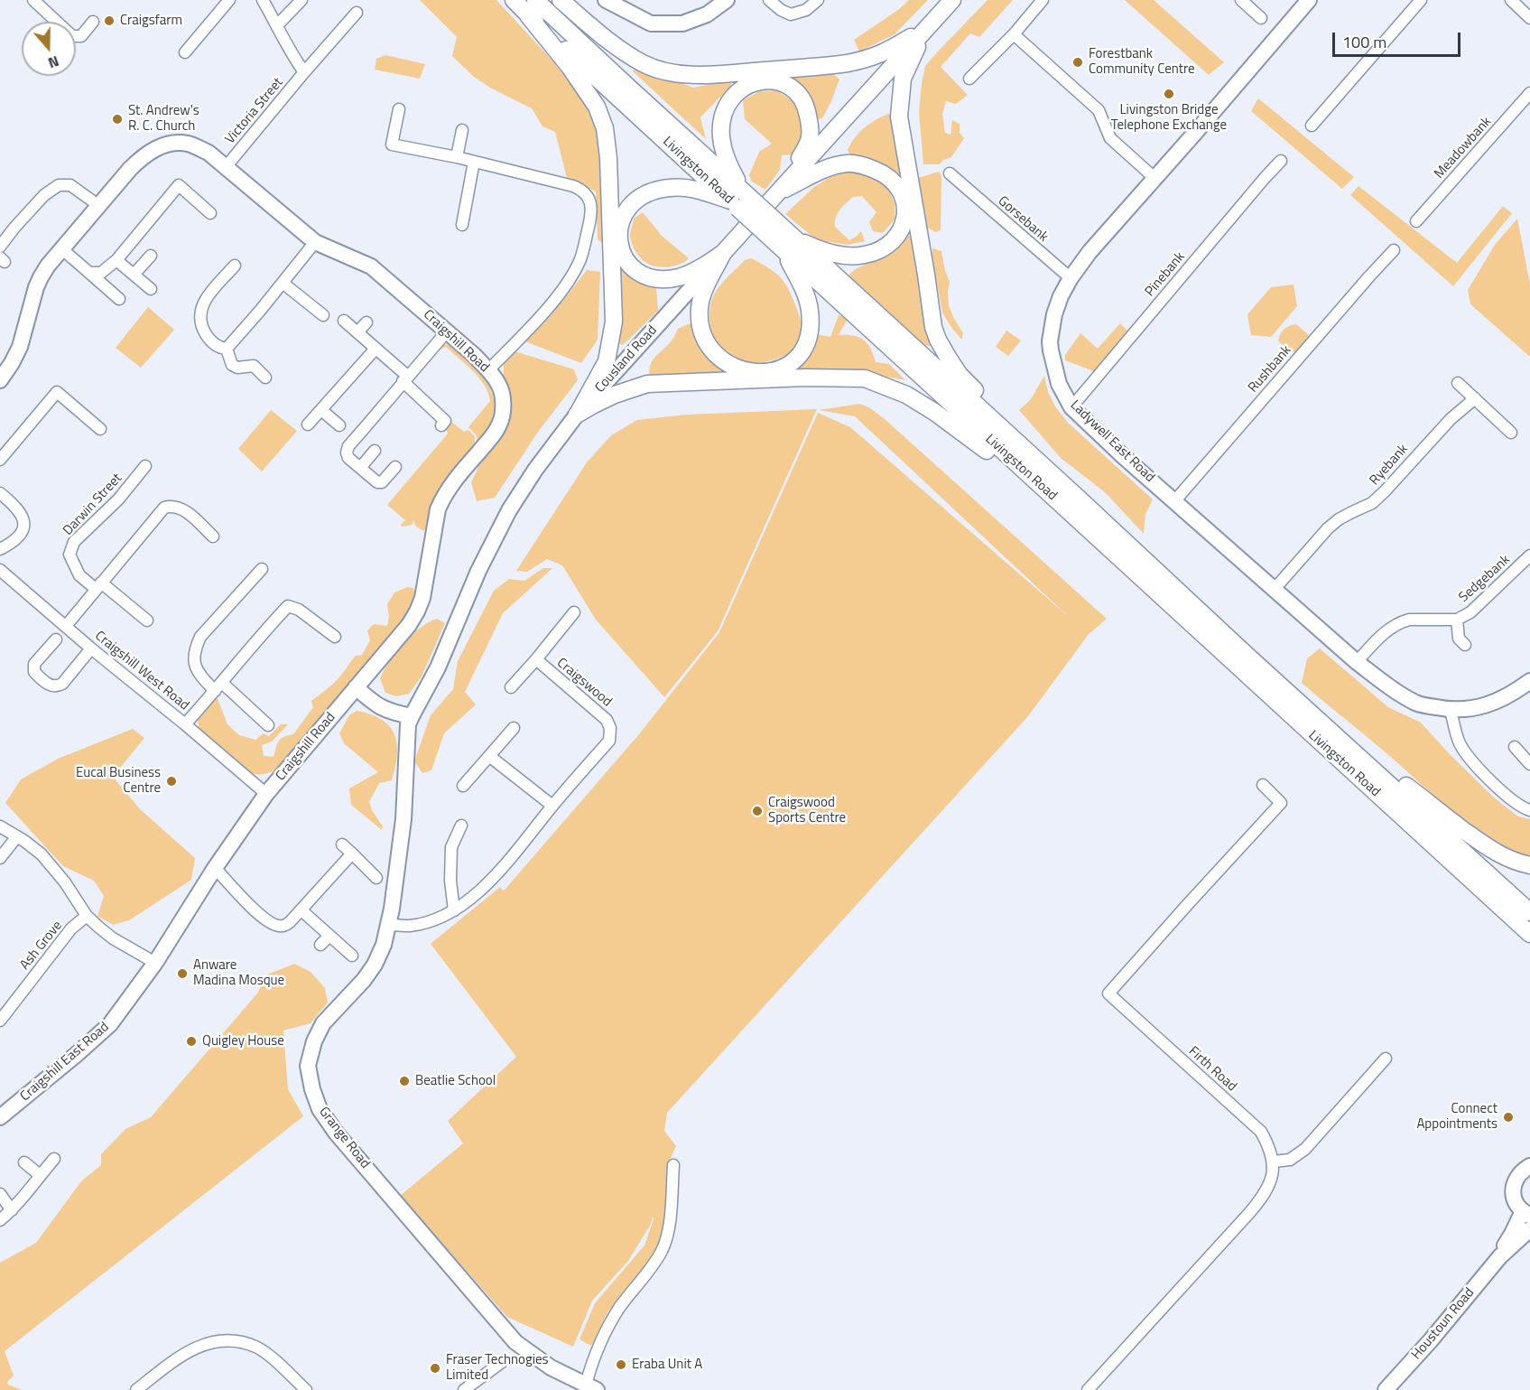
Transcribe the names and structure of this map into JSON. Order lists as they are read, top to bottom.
{
  "streets": {
    "main road": ["Livingston Road", "Cousland Road"],
    "street": [
      "Victoria Street",
      "Meadowbank",
      "Gorsebank",
      "Pinebank",
      "Craigshill Road",
      "Rushbank",
      "Ladywell East Road",
      "Ryebank",
      "Darwin Street",
      "Sedgebank",
      "Craigshill West Road",
      "Craigswood",
      "Ash Grove",
      "Craigshill East Road",
      "Firth Road",
      "Grange Road",
      "Houstoun Road"
    ]
  },
  "crossings": [
    ["Victoria Street", "Craigshill Road"],
    ["Gorsebank", "Ladywell East Road"],
    ["Pinebank", "Ladywell East Road"],
    ["Craigshill Road", "Craigshill West Road"],
    ["Craigshill Road", "Craigshill East Road"],
    ["Cousland Road", "Grange Road"],
    ["Rushbank", "Ladywell East Road"],
    ["Ladywell East Road", "Ryebank"],
    ["Ladywell East Road", "Sedgebank"],
    ["Craigswood", "Grange Road"]
  ],
  "places": [
    "Craigsfarm",
    "Forestbank Community Centre",
    "Livingston Bridge Telephone Exchange",
    "St. Andrew's R. C. Church",
    "Eucal Business Centre",
    "Craigswood Sports Centre",
    "Anware Madina Mosque",
    "Quigley House",
    "Beatlie School",
    "Connect Appointments",
    "Eraba Unit A",
    "Fraser Technogies Limited"
  ],
  "scale_bar": "100 m",
  "north": "bottom"
}
